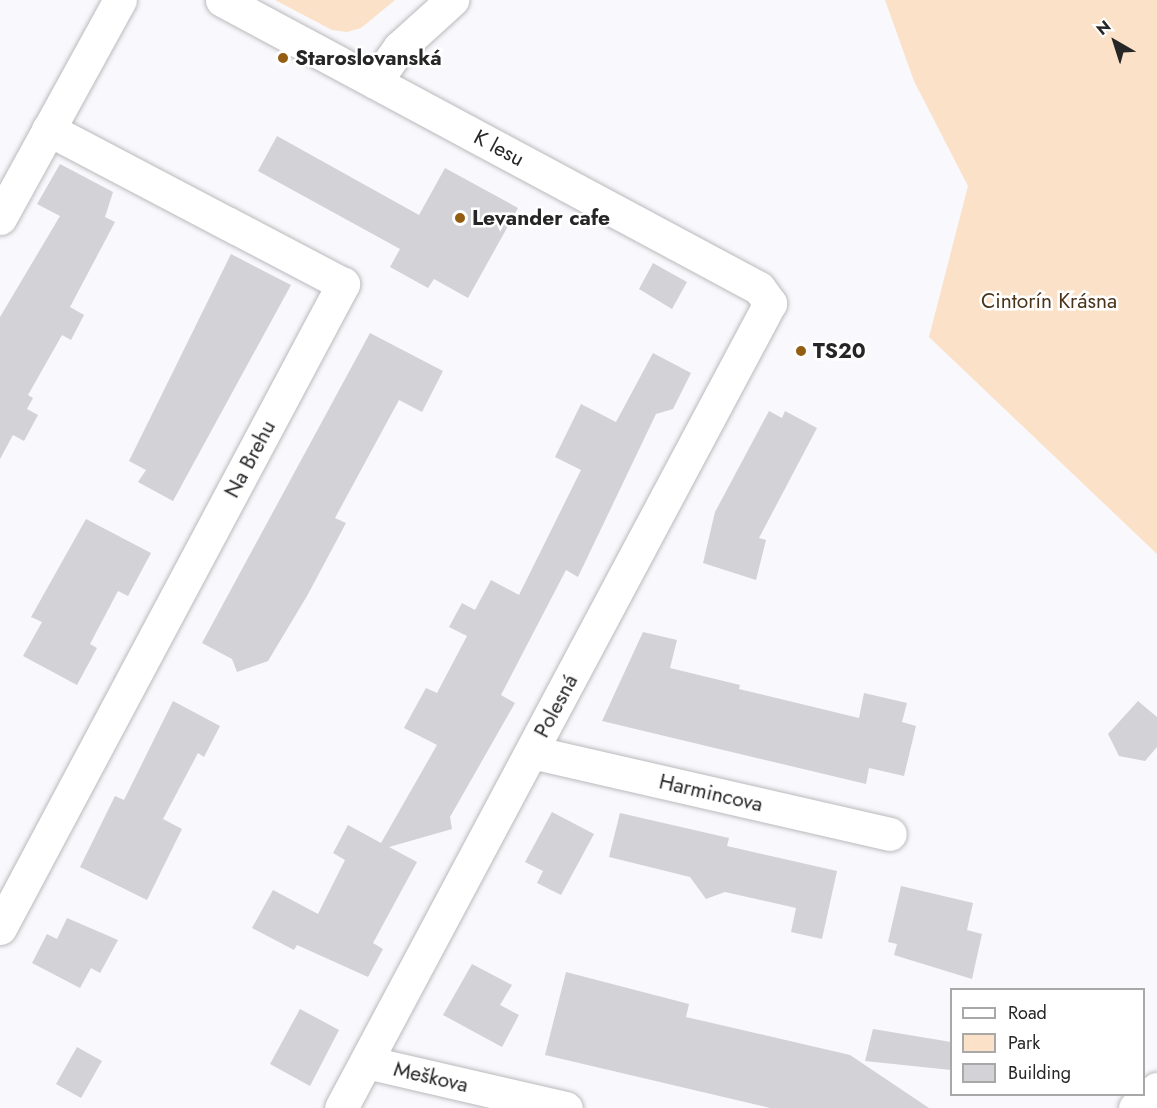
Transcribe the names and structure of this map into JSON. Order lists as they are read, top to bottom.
{
  "streets": {
    "street": [
      "K lesu",
      "Na Brehu",
      "Polesná",
      "Harmincova",
      "Meškova"
    ]
  },
  "crossings": [
    ["K lesu", "Polesná"],
    ["Polesná", "Harmincova"],
    ["Polesná", "Meškova"]
  ],
  "parks": ["Cintorín Krásna"],
  "places": ["Staroslovanská", "Levander cafe", "TS20"],
  "legend": ["Road", "Park", "Building"],
  "north": "top left"
}
